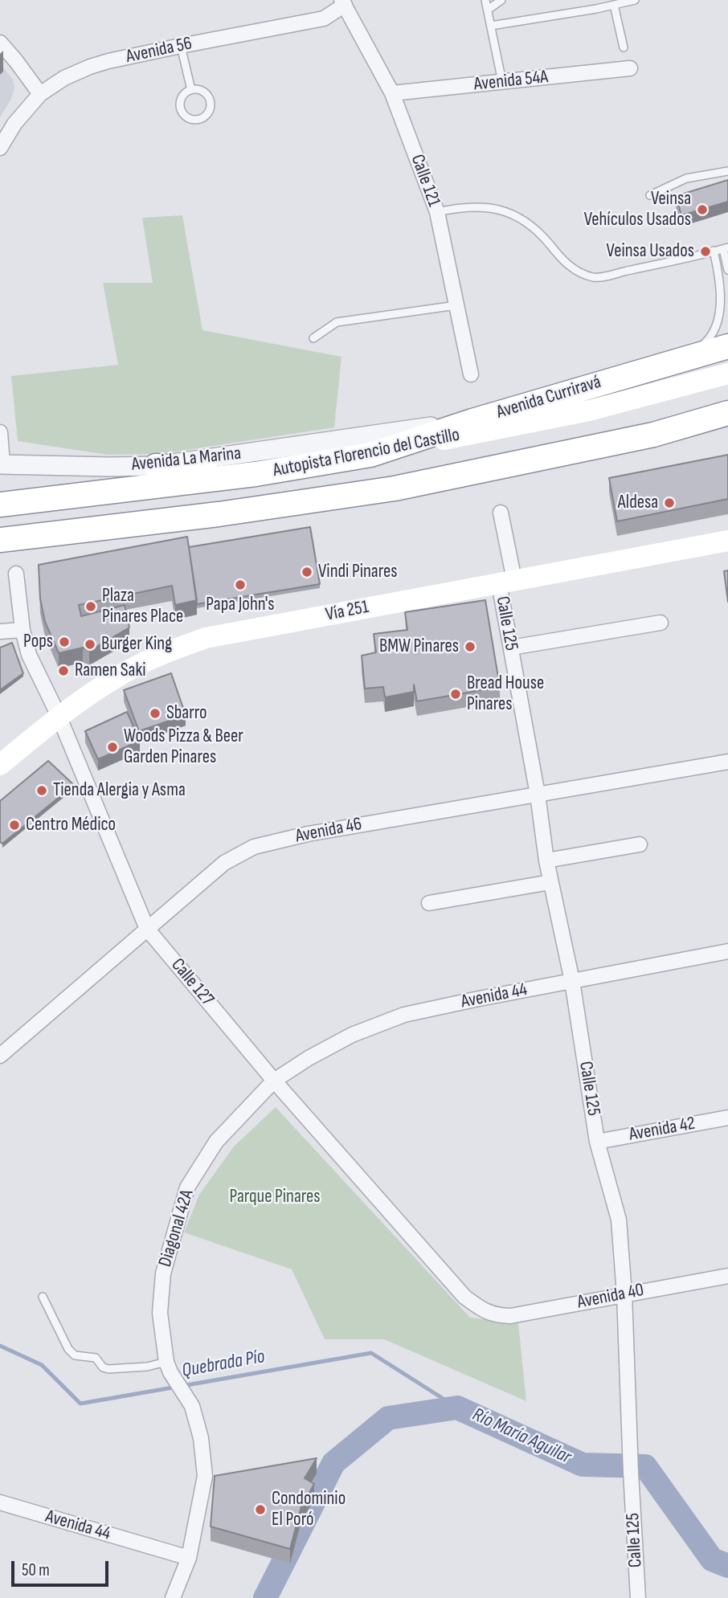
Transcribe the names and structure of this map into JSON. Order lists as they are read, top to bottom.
{
  "streets": {
    "highway": ["Avenida Curriravá", "Autopista Florencio del Castillo"],
    "main road": ["Vía 251"],
    "street": [
      "Avenida 56",
      "Avenida 54A",
      "Calle 121",
      "Avenida La Marina",
      "Calle 125",
      "Avenida 46",
      "Calle 127",
      "Avenida 44",
      "Avenida 42",
      "Diagonal 42A",
      "Avenida 40"
    ]
  },
  "crossings": [
    ["Avenida 56", "Calle 121"],
    ["Avenida 54A", "Calle 121"],
    ["Avenida Curriravá", "Autopista Florencio del Castillo"],
    ["Avenida Curriravá", "Avenida La Marina"],
    ["Vía 251", "Calle 125"],
    ["Vía 251", "Calle 127"],
    ["Calle 125", "Avenida 46"],
    ["Calle 125", "Avenida 44"],
    ["Calle 125", "Avenida 42"],
    ["Calle 125", "Avenida 40"],
    ["Avenida 46", "Calle 127"],
    ["Calle 127", "Avenida 44"],
    ["Calle 127", "Diagonal 42A"],
    ["Calle 127", "Avenida 40"],
    ["Avenida 44", "Diagonal 42A"]
  ],
  "water": ["Quebrada Pío", "Río María Aguilar"],
  "parks": ["Parque Pinares"],
  "places": [
    "Veinsa Vehículos Usados",
    "Veinsa Usados",
    "Aldesa",
    "Vindi Pinares",
    "Papa John's",
    "Plaza Pinares Place",
    "Pops",
    "Burger King",
    "BMW Pinares",
    "Ramen Saki",
    "Bread House Pinares",
    "Sbarro",
    "Woods Pizza & Beer Garden Pinares",
    "Tienda Alergia y Asma",
    "Centro Médico",
    "Condominio El Poró"
  ],
  "scale_bar": "50 m"
}
